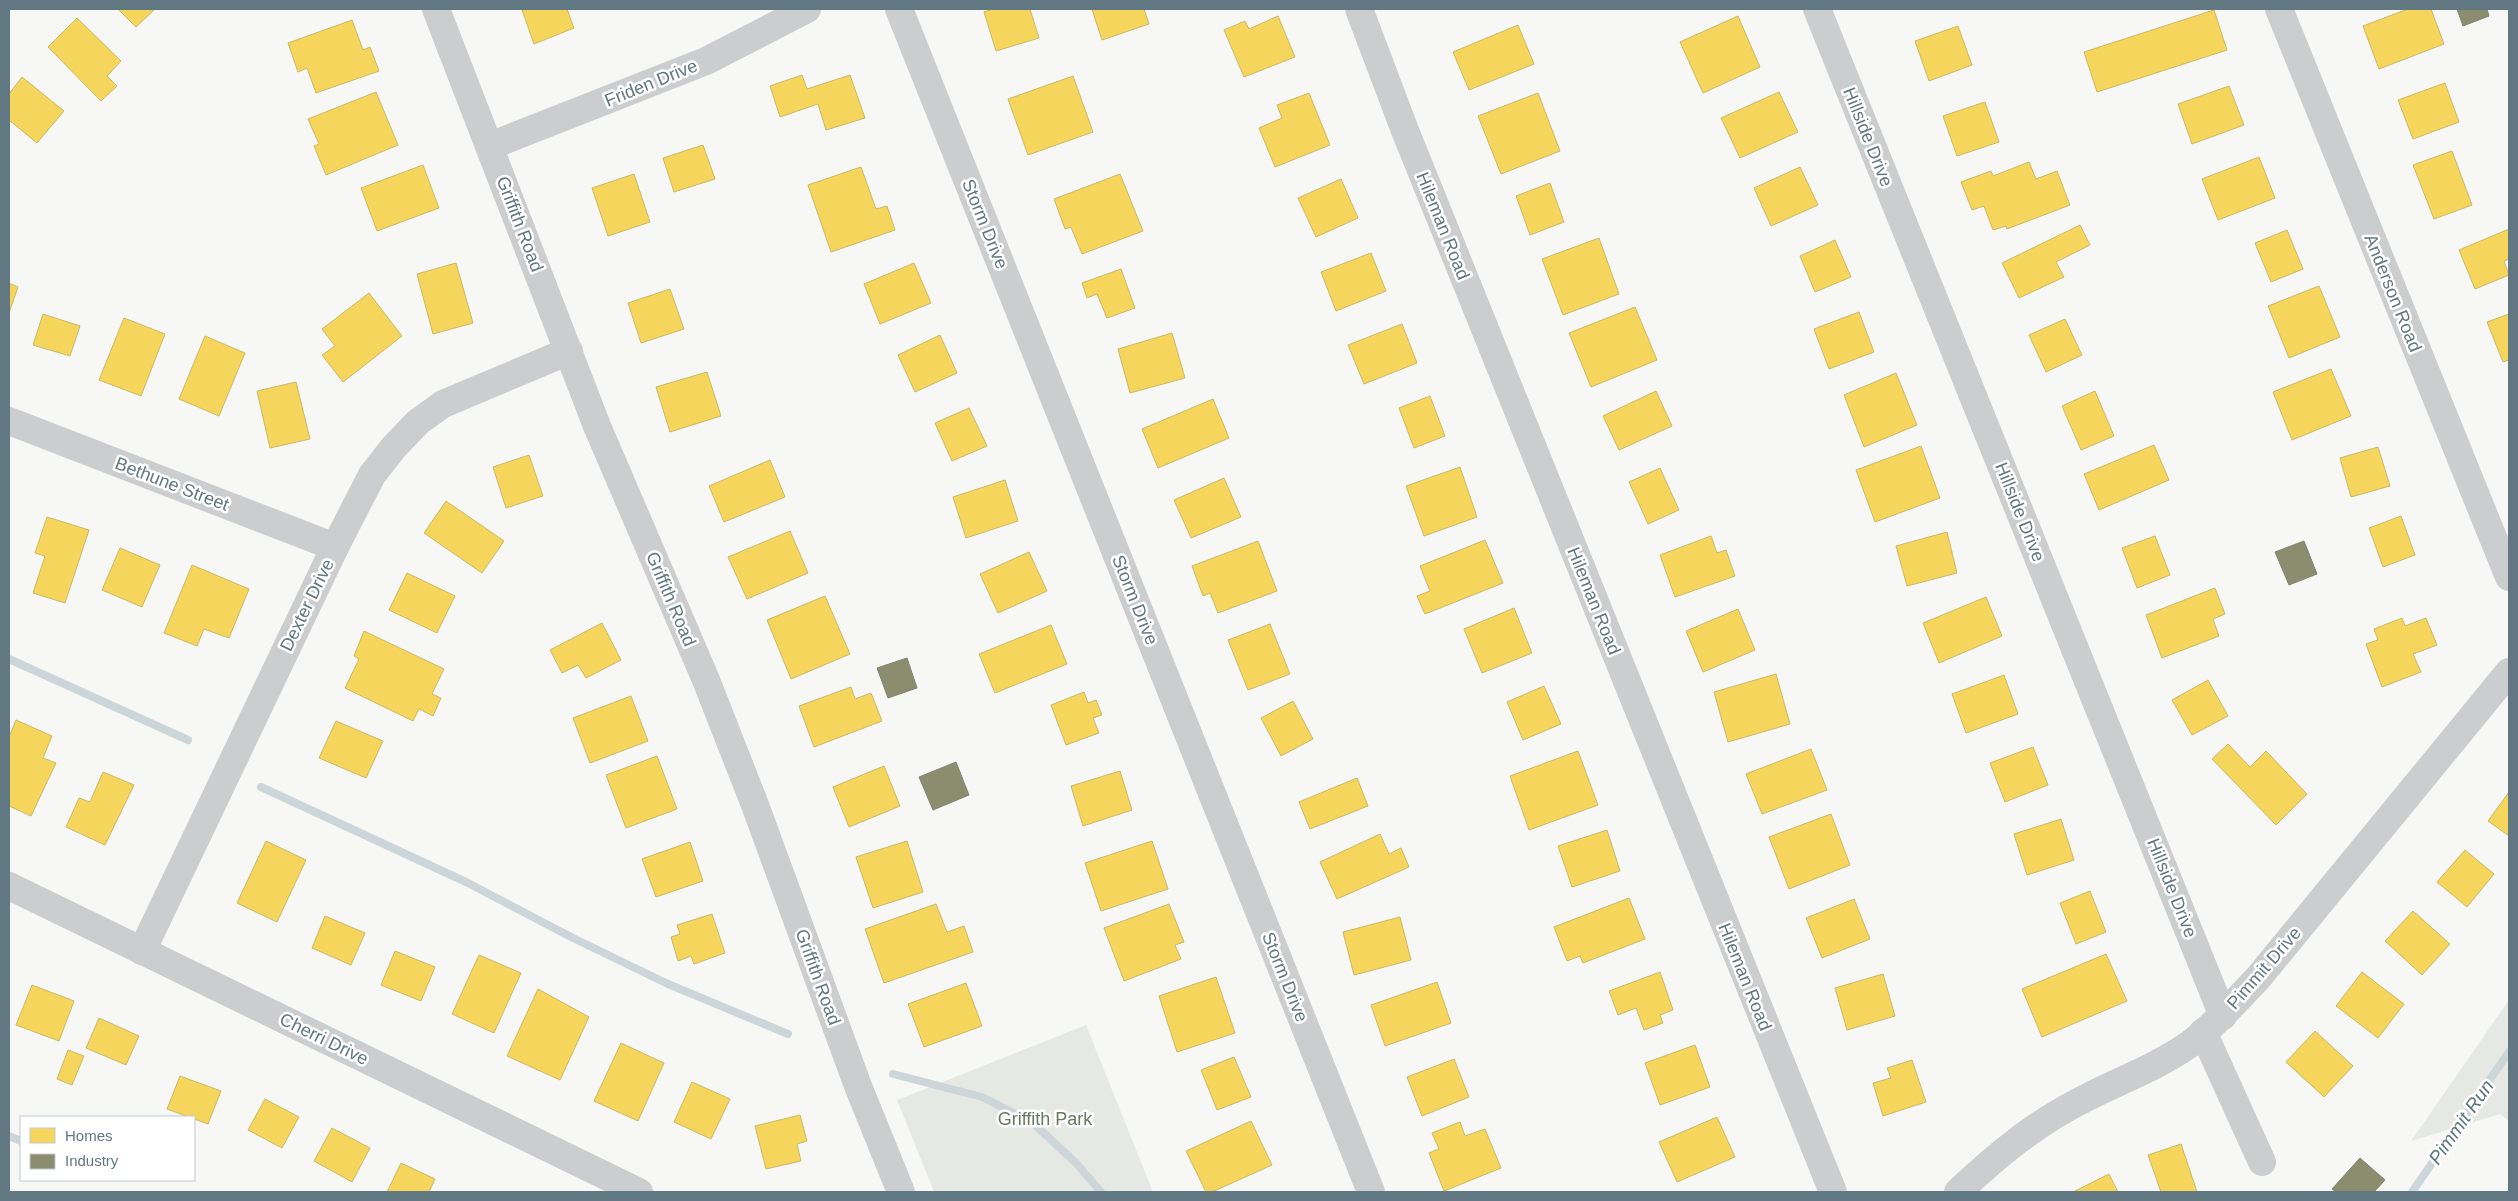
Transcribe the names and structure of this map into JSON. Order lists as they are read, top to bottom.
{
  "streets": {
    "street": [
      "Friden Drive",
      "Hillside Drive",
      "Griffith Road",
      "Storm Drive",
      "Hileman Road",
      "Anderson Road",
      "Bethune Street",
      "Dexter Drive",
      "Pimmit Drive",
      "Cherri Drive"
    ]
  },
  "crossings": [
    ["Friden Drive", "Griffith Road"],
    ["Hillside Drive", "Pimmit Drive"],
    ["Griffith Road", "Dexter Drive"],
    ["Bethune Street", "Dexter Drive"],
    ["Dexter Drive", "Cherri Drive"]
  ],
  "water": ["Pimmit Run"],
  "parks": ["Griffith Park"],
  "legend": ["Homes", "Industry"]
}
